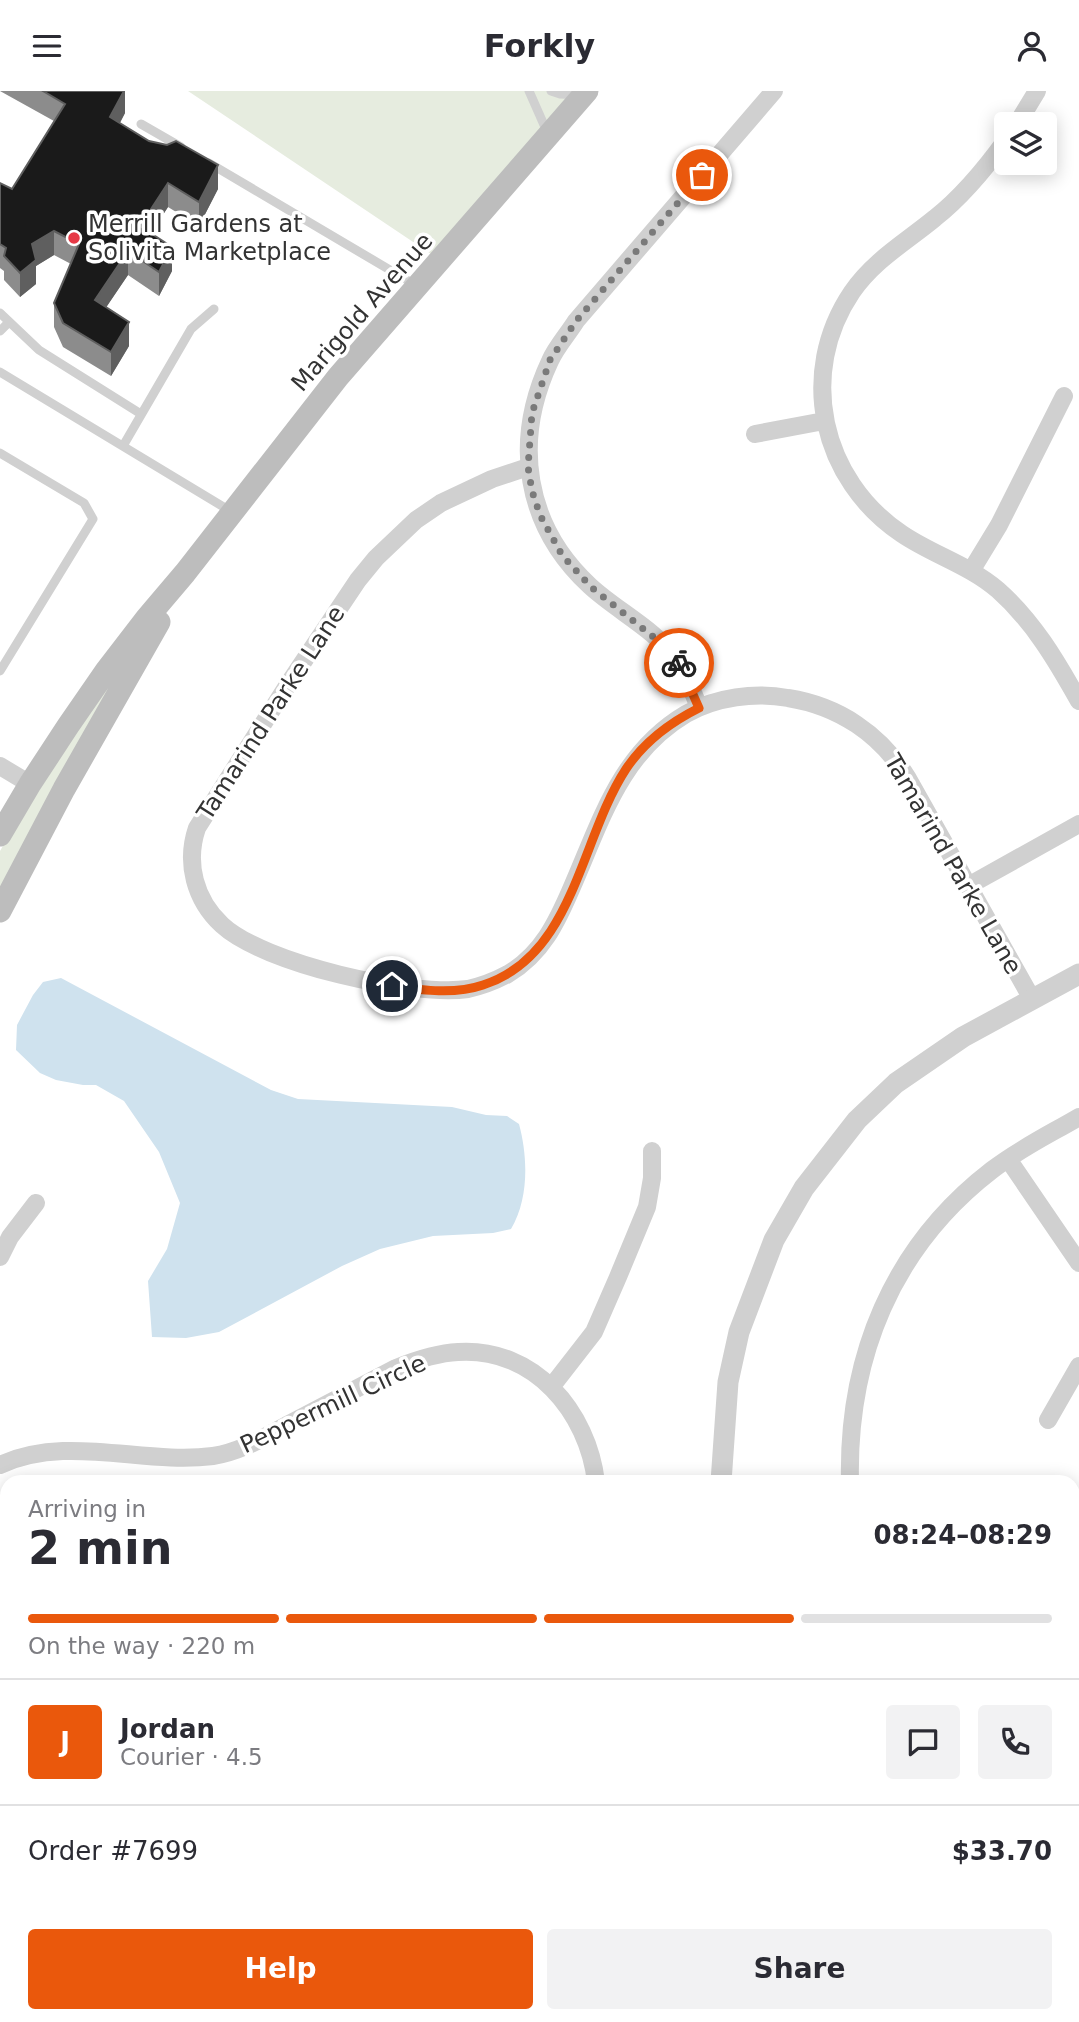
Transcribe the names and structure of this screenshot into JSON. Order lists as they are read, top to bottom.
{
  "streets": {
    "main road": ["Marigold Avenue"],
    "street": ["Tamarind Parke Lane", "Peppermill Circle"]
  },
  "places": ["Merrill Gardens at Solivita Marketplace"],
  "page": {
    "header": "Forkly",
    "heading": ["2 min", "Arriving in", "08:24–08:29"],
    "panel": [
      "Jordan",
      "Courier · 4.5",
      "Order #7699",
      "$33.70"
    ],
    "bar": "On the way · 220 m",
    "round": "J",
    "buttons": ["Help", "Share"]
  }
}
